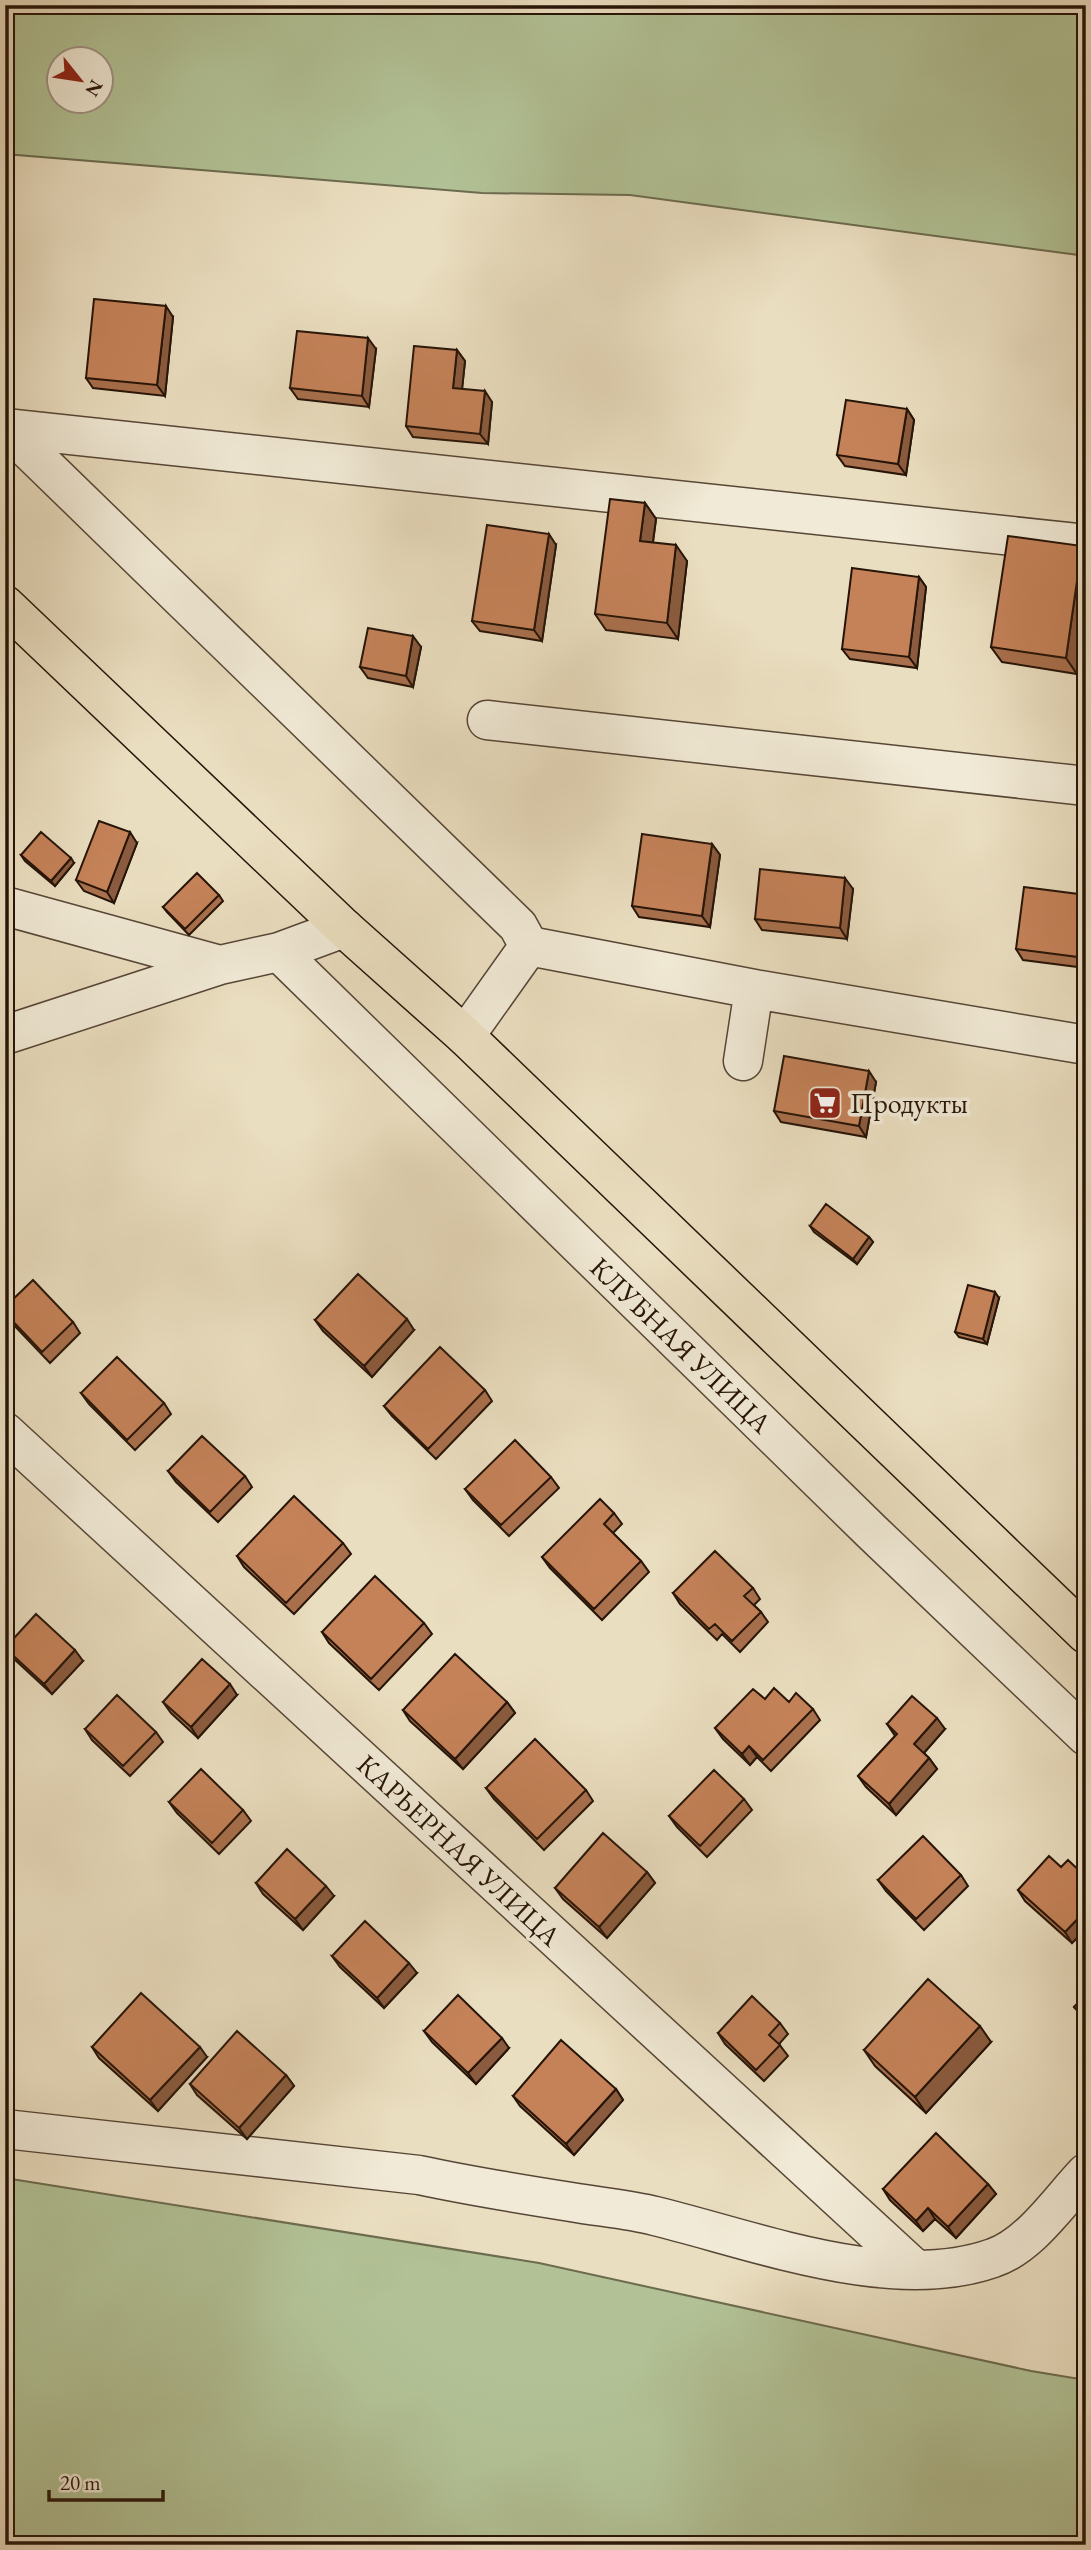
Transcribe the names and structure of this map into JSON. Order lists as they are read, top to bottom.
{
  "streets": {
    "street": ["КЛУБНАЯ УЛИЦА", "КАРЬЕРНАЯ УЛИЦА"]
  },
  "places": {
    "supermarket": ["Продукты"]
  },
  "scale_bar": "20 m",
  "north": "bottom right"
}
